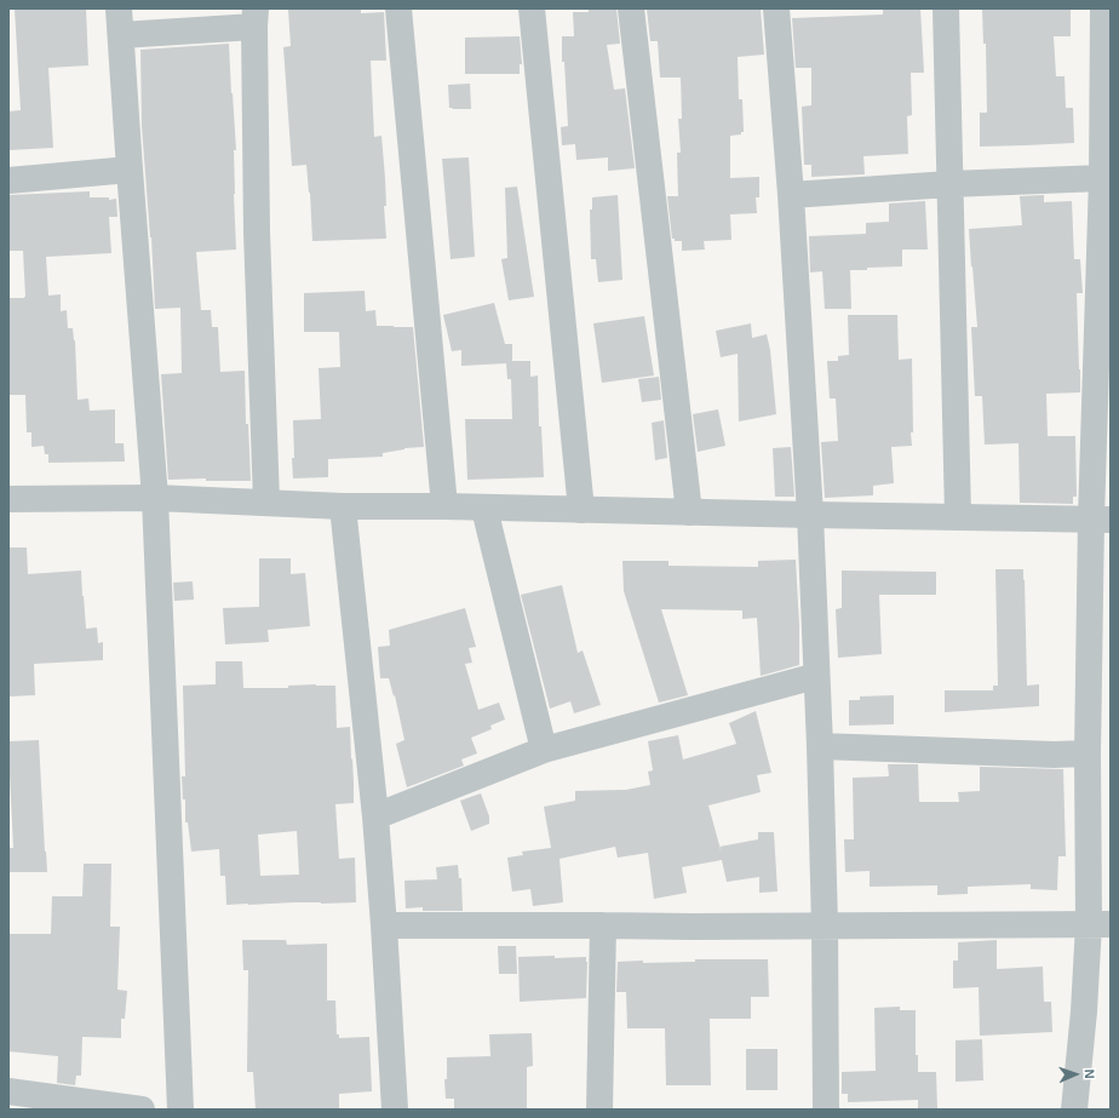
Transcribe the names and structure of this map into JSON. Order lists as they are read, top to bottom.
{
  "north": "right"
}
